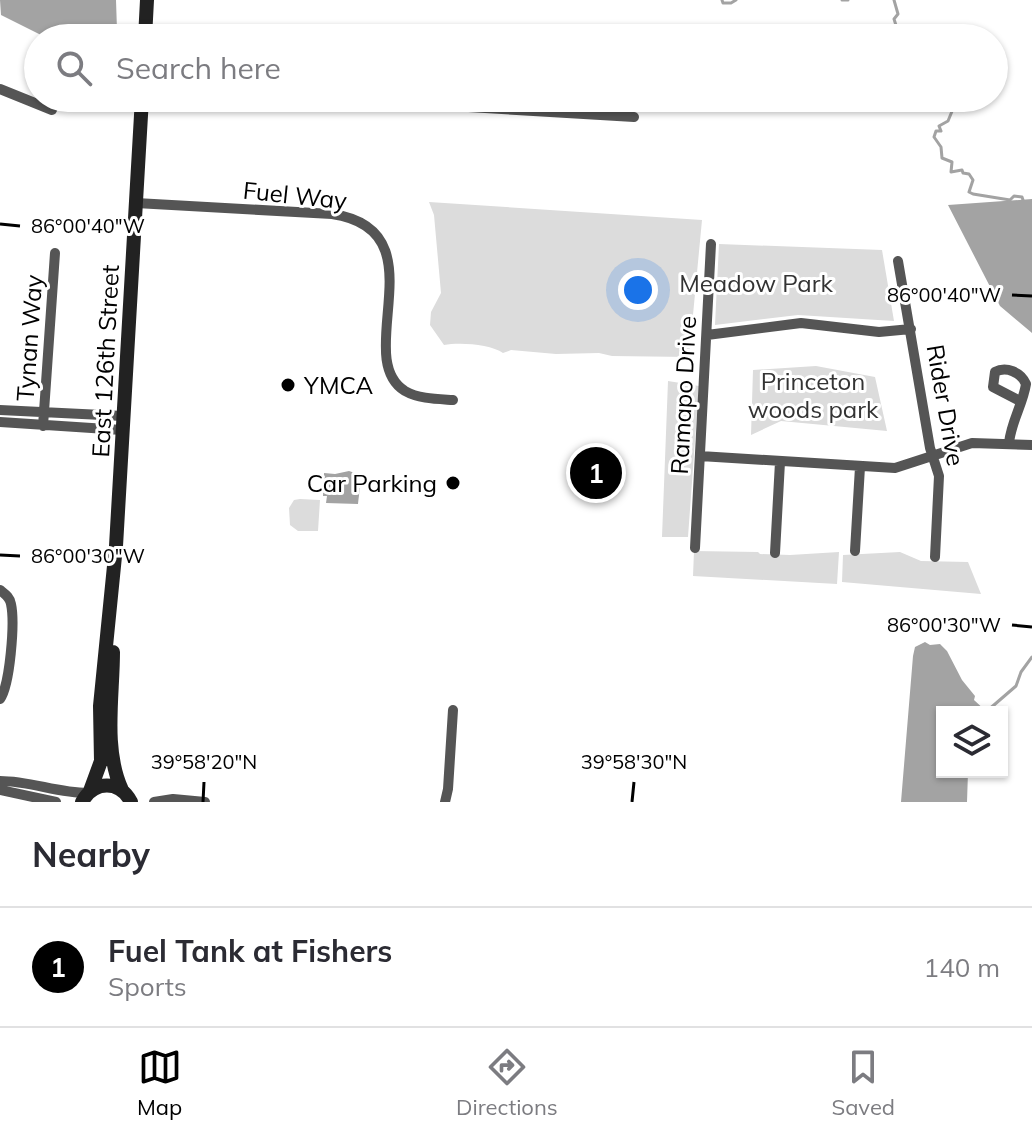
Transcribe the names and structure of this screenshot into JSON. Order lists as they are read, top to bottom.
{
  "streets": {
    "main road": ["East 126th Street"],
    "street": [
      "Fuel Way",
      "Tynan Way",
      "Ramapo Drive",
      "Rider Drive"
    ]
  },
  "crossings": [
    ["Fuel Way", "East 126th Street"]
  ],
  "parks": ["Meadow Park", "Princeton woods park"],
  "places": ["YMCA", "Car Parking"],
  "page": {
    "search": "Search here",
    "pins": "1",
    "heading": "Nearby",
    "list": [
      {
        "mark": "1",
        "name": "Fuel Tank at Fishers",
        "note": "Sports",
        "value": "140 m"
      }
    ],
    "nav": ["Map", "Directions", "Saved"]
  },
  "coordinates": [
    "86°00'40\"W",
    "86°00'30\"W",
    "39°58'20\"N",
    "39°58'30\"N"
  ]
}
